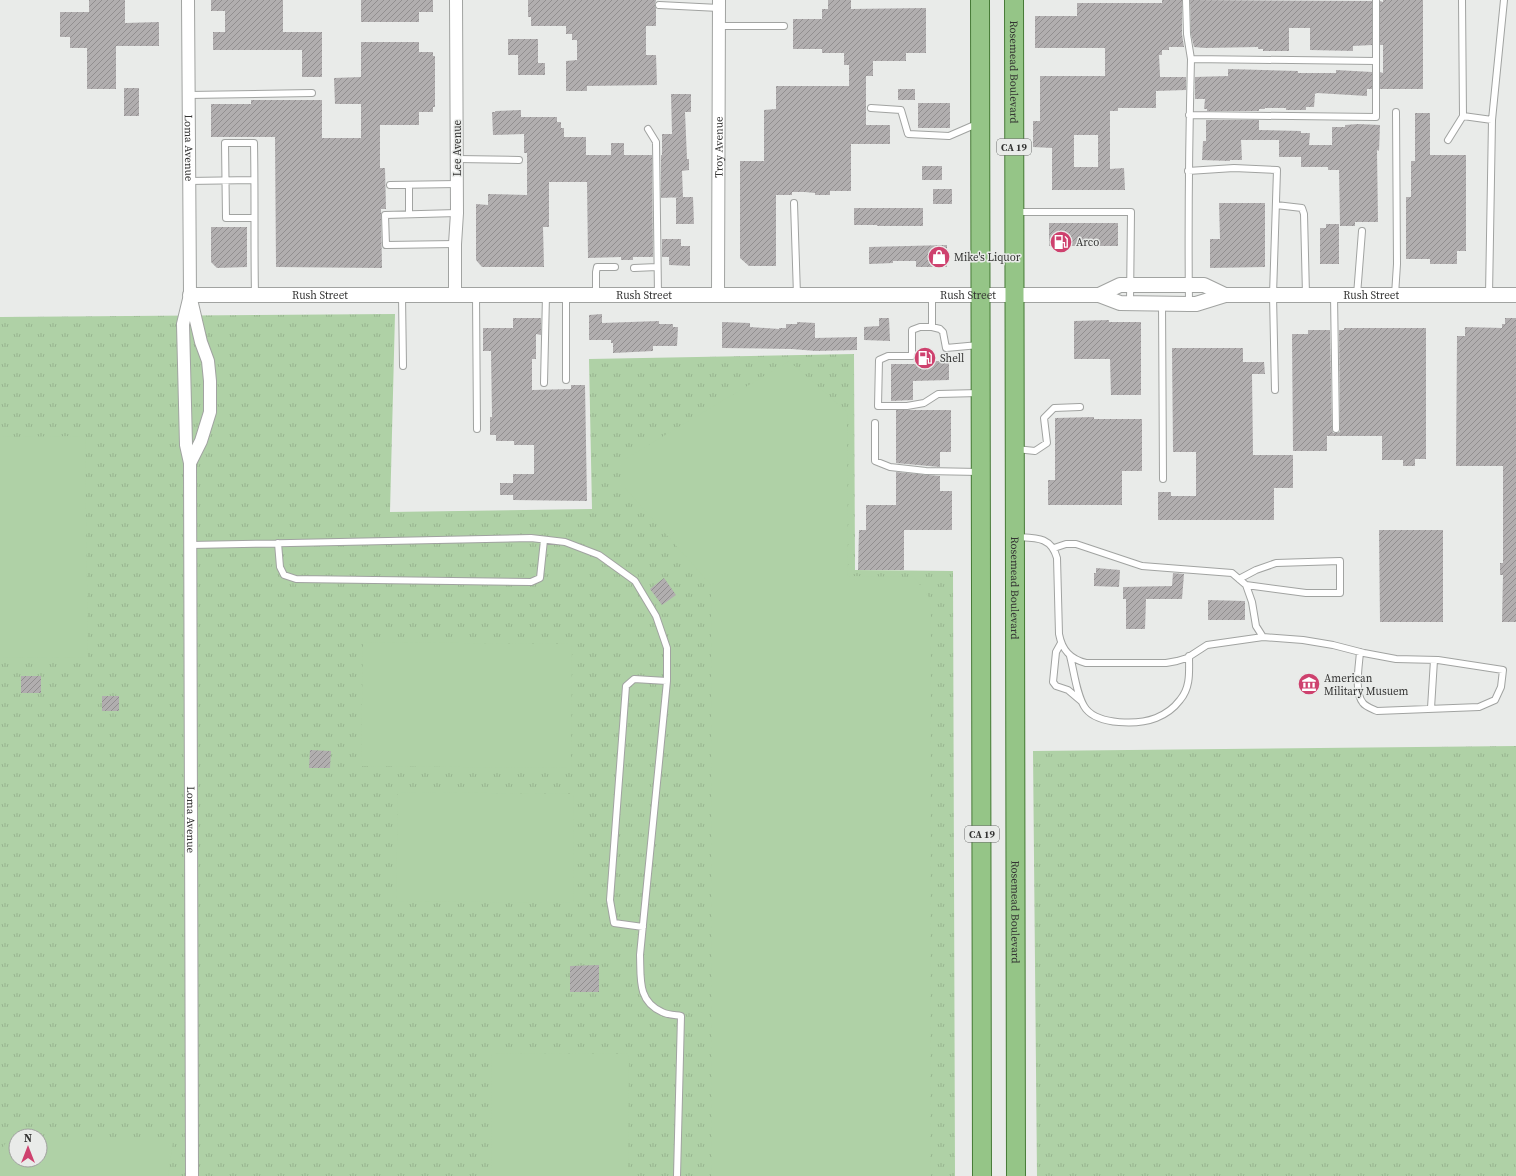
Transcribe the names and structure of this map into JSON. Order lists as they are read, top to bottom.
{
  "streets": {
    "main road": ["Rosemead Boulevard", "CA 19"],
    "street": [
      "Troy Avenue",
      "Loma Avenue",
      "Lee Avenue",
      "Rush Street"
    ]
  },
  "crossings": [
    ["Rosemead Boulevard", "Rush Street"],
    ["Troy Avenue", "Rush Street"],
    ["CA 19", "Rush Street"],
    ["Loma Avenue", "Rush Street"],
    ["Lee Avenue", "Rush Street"]
  ],
  "places": {
    "fuel station": ["Arco", "Shell"],
    "shop": ["Mike's Liquor"],
    "museum": ["American Military Musuem"]
  },
  "north": "top"
}
